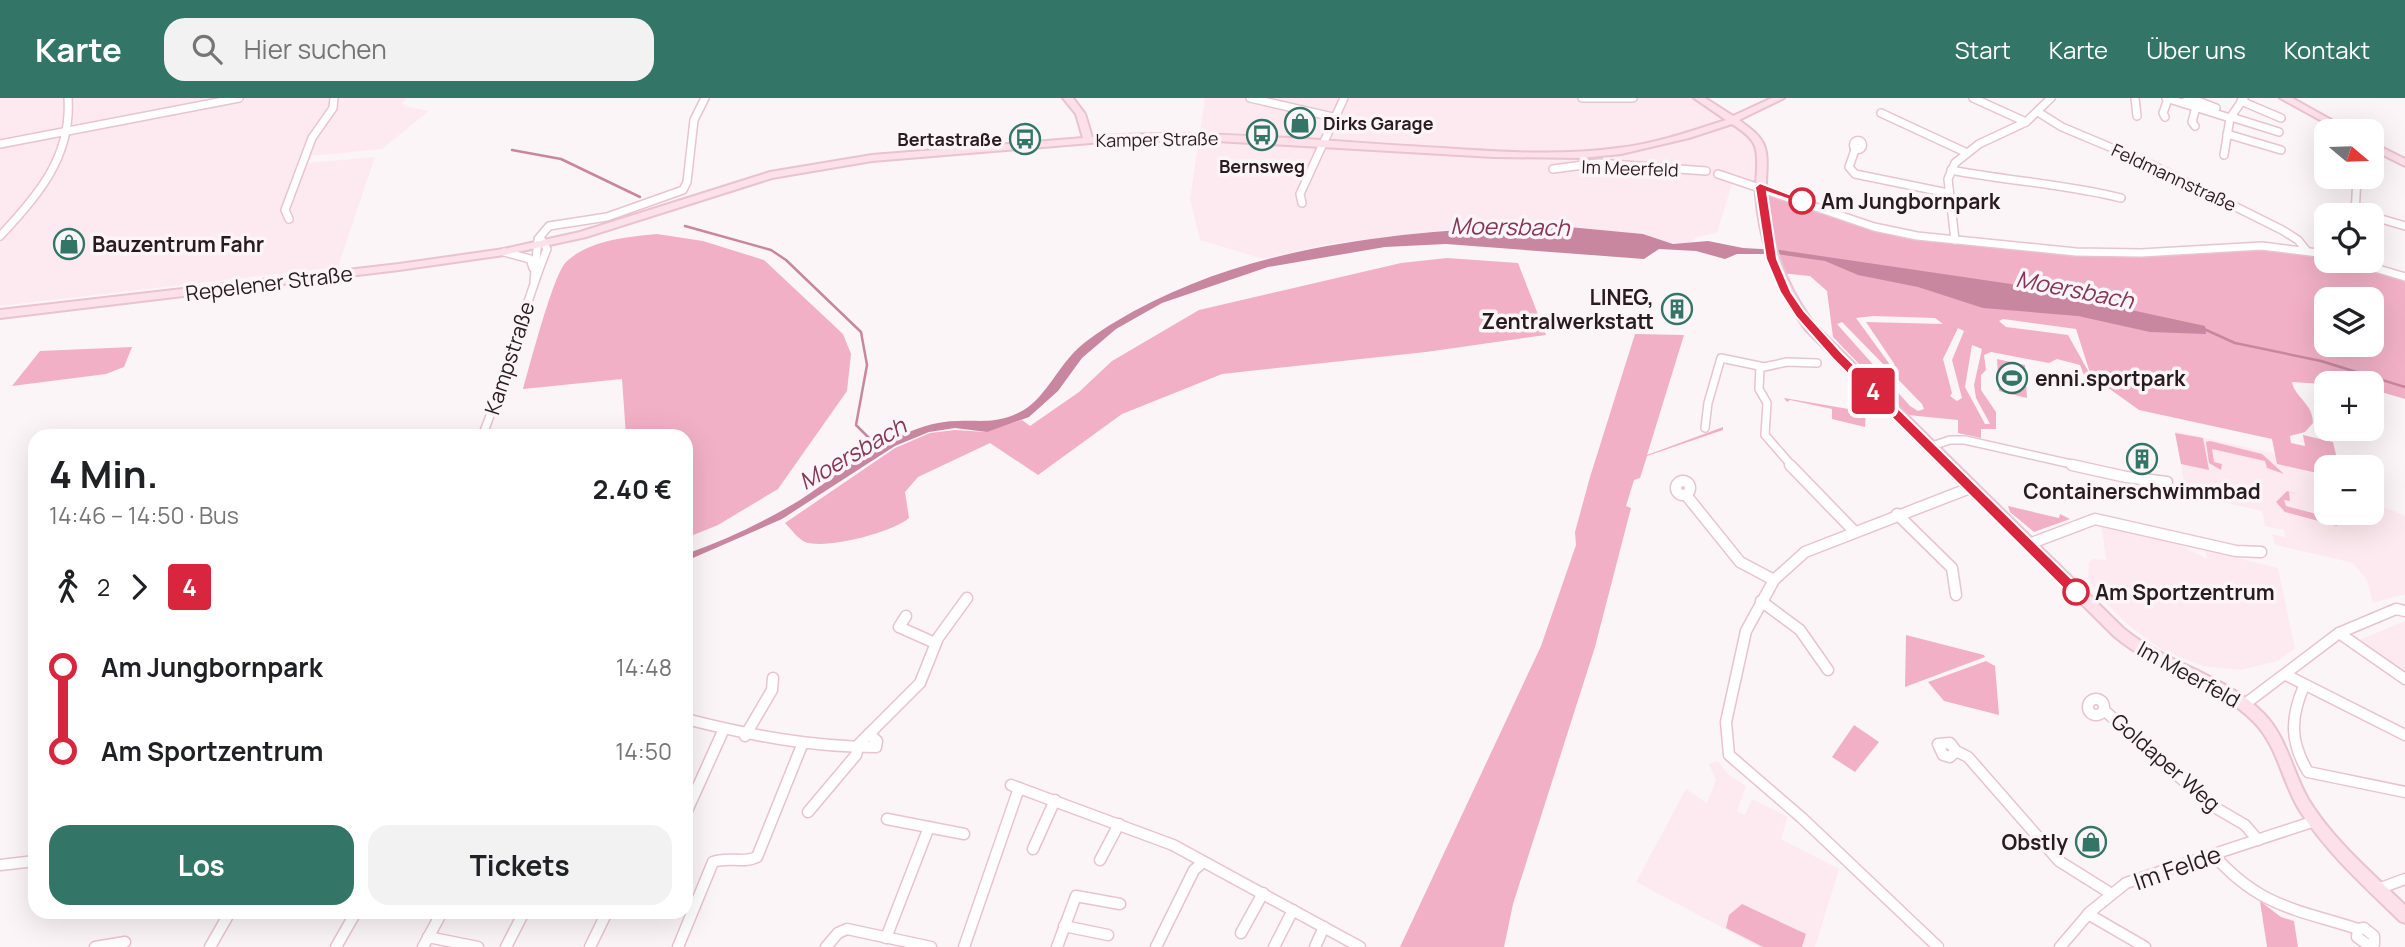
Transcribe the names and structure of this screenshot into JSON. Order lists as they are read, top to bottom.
{
  "streets": {
    "main road": ["Kamper Straße", "Im Meerfeld", "Repelener Straße"],
    "street": [
      "Feldmannstraße",
      "Kampstraße",
      "Goldaper Weg",
      "Im Felde"
    ]
  },
  "crossings": [
    ["Kamper Straße", "Im Meerfeld"],
    ["Kamper Straße", "Repelener Straße"],
    ["Kamper Straße", "Kampstraße"],
    ["Im Meerfeld", "Im Felde"],
    ["Repelener Straße", "Kampstraße"],
    ["Goldaper Weg", "Im Felde"]
  ],
  "water": ["Moersbach"],
  "places": {
    "shop": ["Dirks Garage", "Bauzentrum Fahr", "Obstly"],
    "bus stop": ["Bernsweg", "Bertastraße"],
    "other": ["Am Jungbornpark", "Am Sportzentrum"],
    "building": ["LINEG, Zentralwerkstatt", "Containerschwimmbad"],
    "sports": ["enni.sportpark"]
  },
  "lines": ["bus line 4"],
  "north": "right",
  "page": {
    "header": "Karte",
    "search": "Hier suchen",
    "nav": [
      "Start",
      "Karte",
      "Über uns",
      "Kontakt"
    ],
    "on_map": "4",
    "map_buttons": ["+", "−"],
    "heading": ["4 Min.", "14:46 – 14:50 · Bus", "2.40 €"],
    "legs": ["2", "4"],
    "list": [
      {
        "name": "Am Jungbornpark",
        "value": "14:48"
      },
      {
        "name": "Am Sportzentrum",
        "value": "14:50"
      }
    ],
    "buttons": ["Los", "Tickets"]
  }
}
